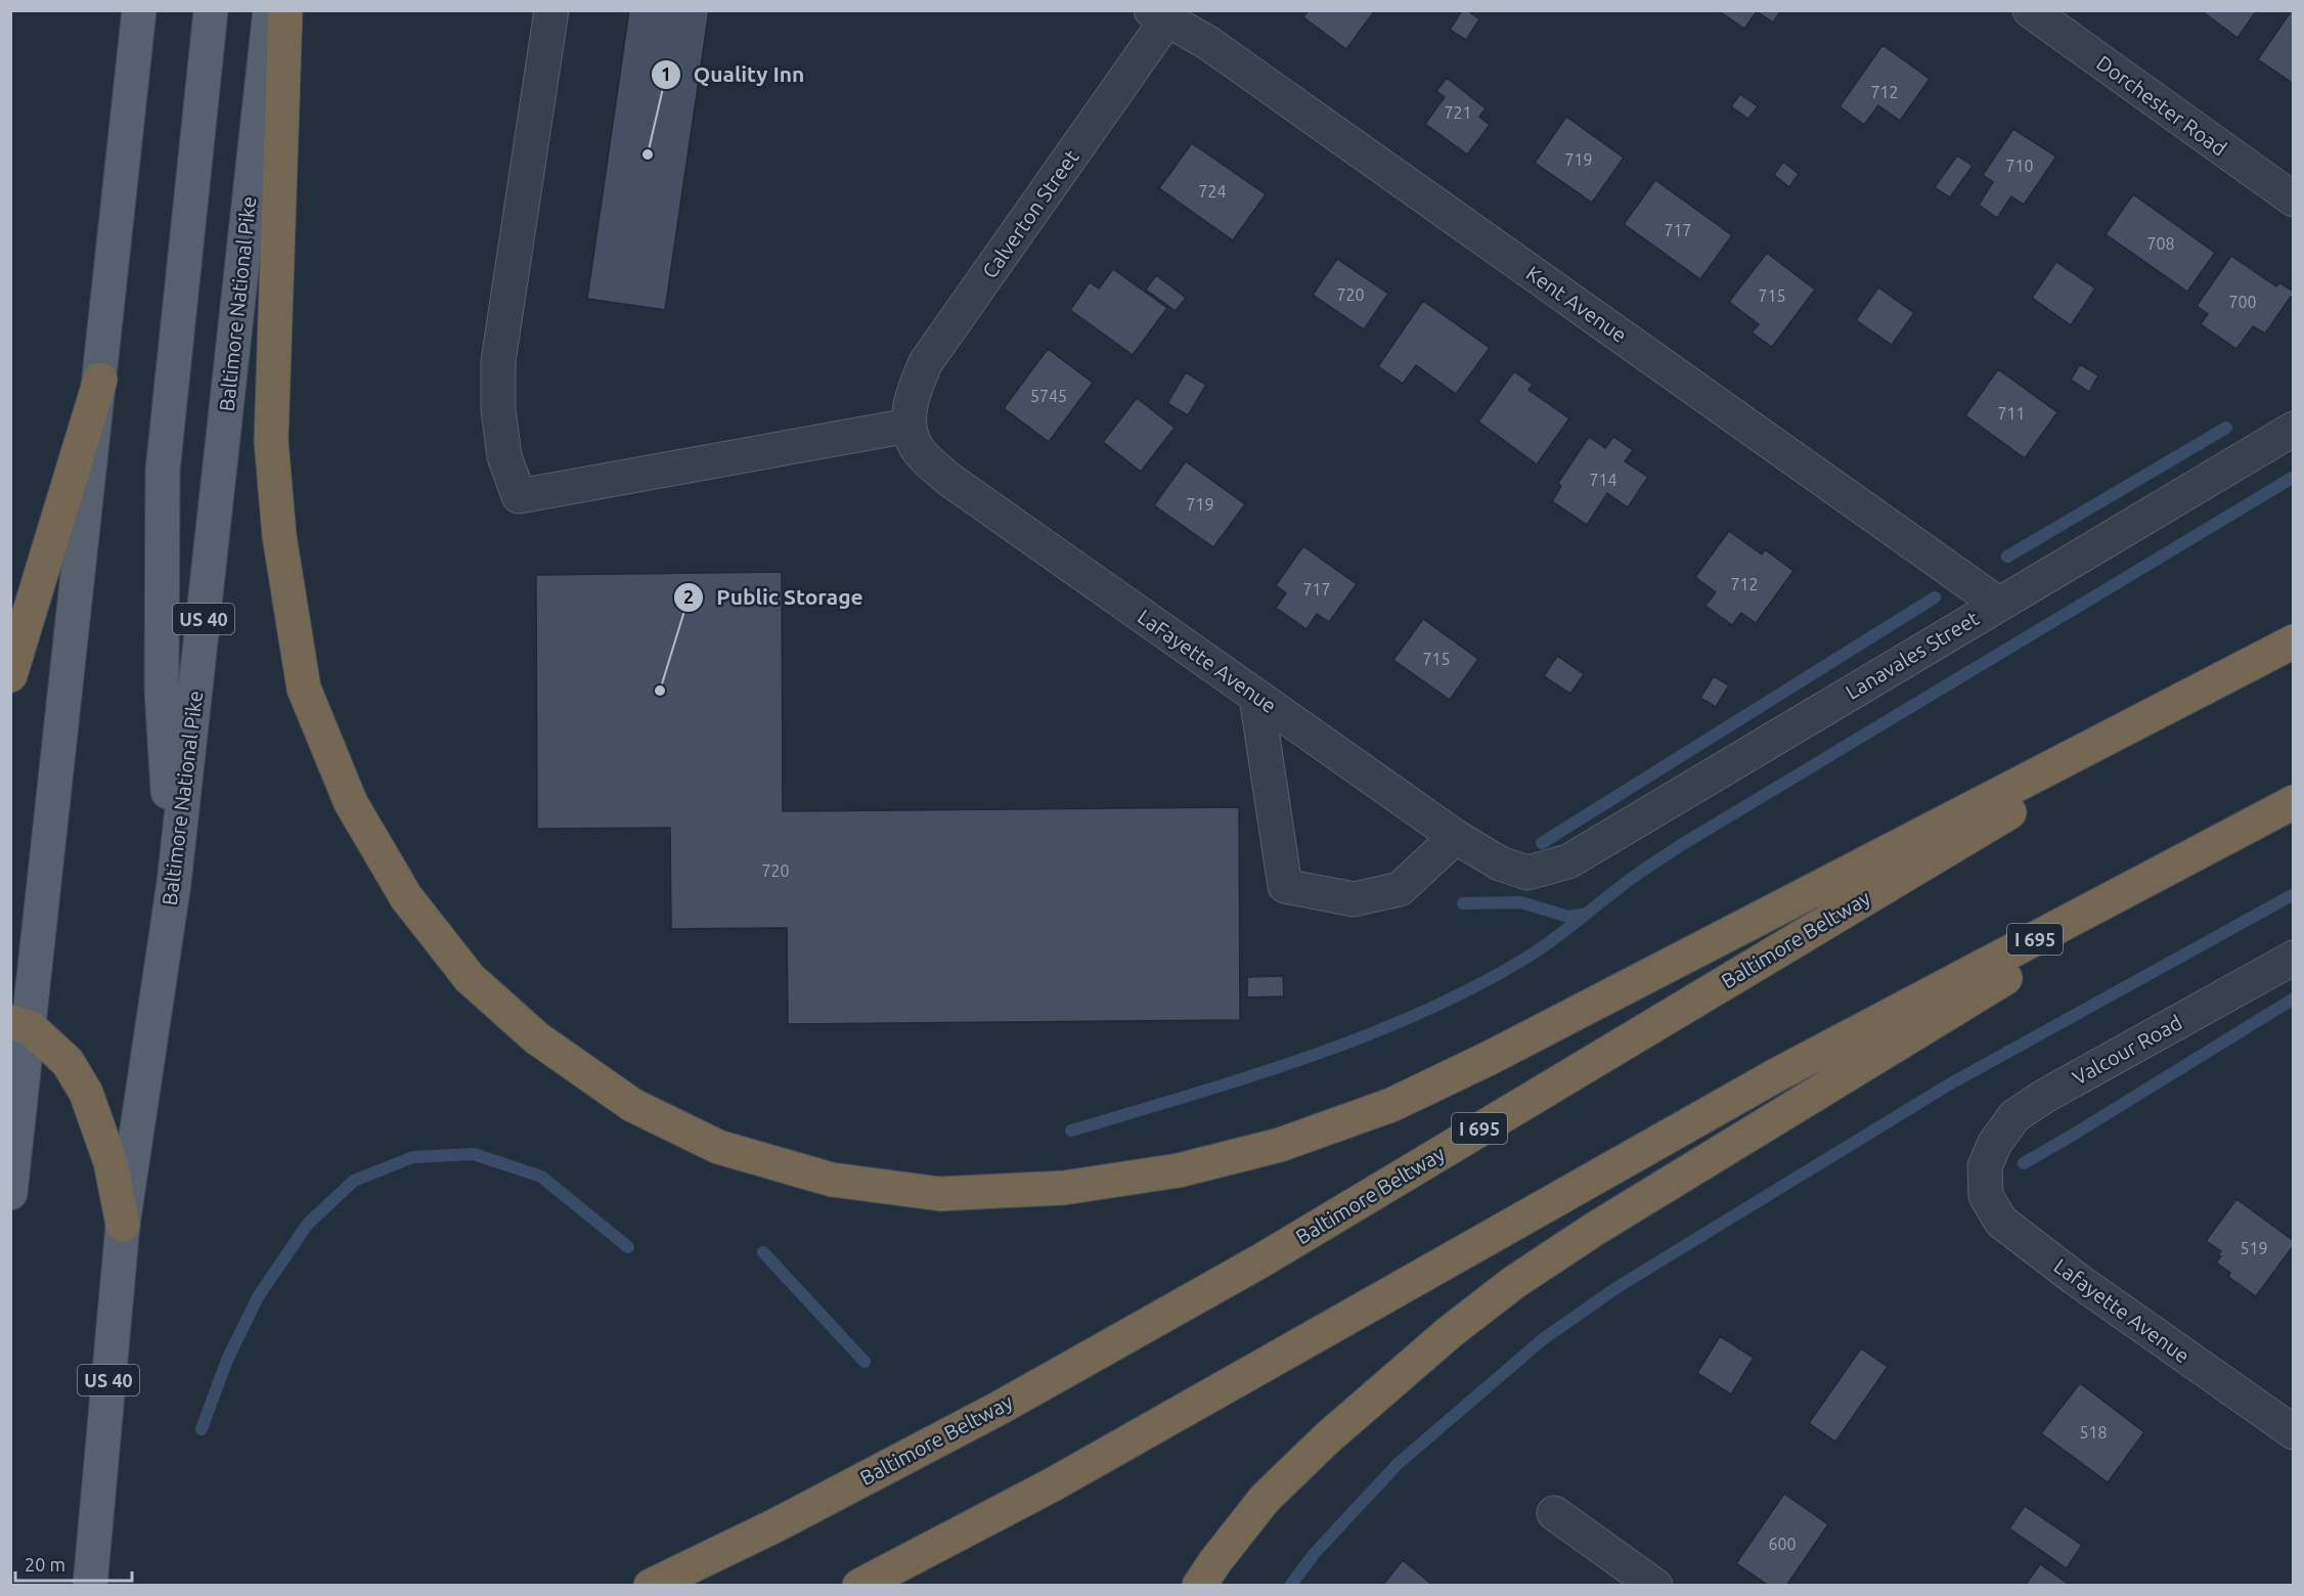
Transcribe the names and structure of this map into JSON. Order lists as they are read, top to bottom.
{
  "streets": {
    "highway": ["Baltimore Beltway", "I 695"],
    "main road": ["Baltimore National Pike", "US 40"],
    "street": [
      "Dorchester Road",
      "Calverton Street",
      "Kent Avenue",
      "Lanavales Street",
      "LaFayette Avenue",
      "Valcour Road",
      "Lafayette Avenue"
    ]
  },
  "crossings": [
    ["Calverton Street", "Kent Avenue"],
    ["Calverton Street", "LaFayette Avenue"],
    ["Kent Avenue", "Lanavales Street"],
    ["Lanavales Street", "LaFayette Avenue"],
    ["Valcour Road", "Lafayette Avenue"]
  ],
  "places": ["Quality Inn", "Public Storage"],
  "house_numbers": [
    "712",
    "721",
    "719",
    "710",
    "724",
    "717",
    "708",
    "720",
    "715",
    "700",
    "5745",
    "711",
    "714",
    "719",
    "712",
    "717",
    "715",
    "720",
    "519",
    "518",
    "600"
  ],
  "scale_bar": "20 m"
}
